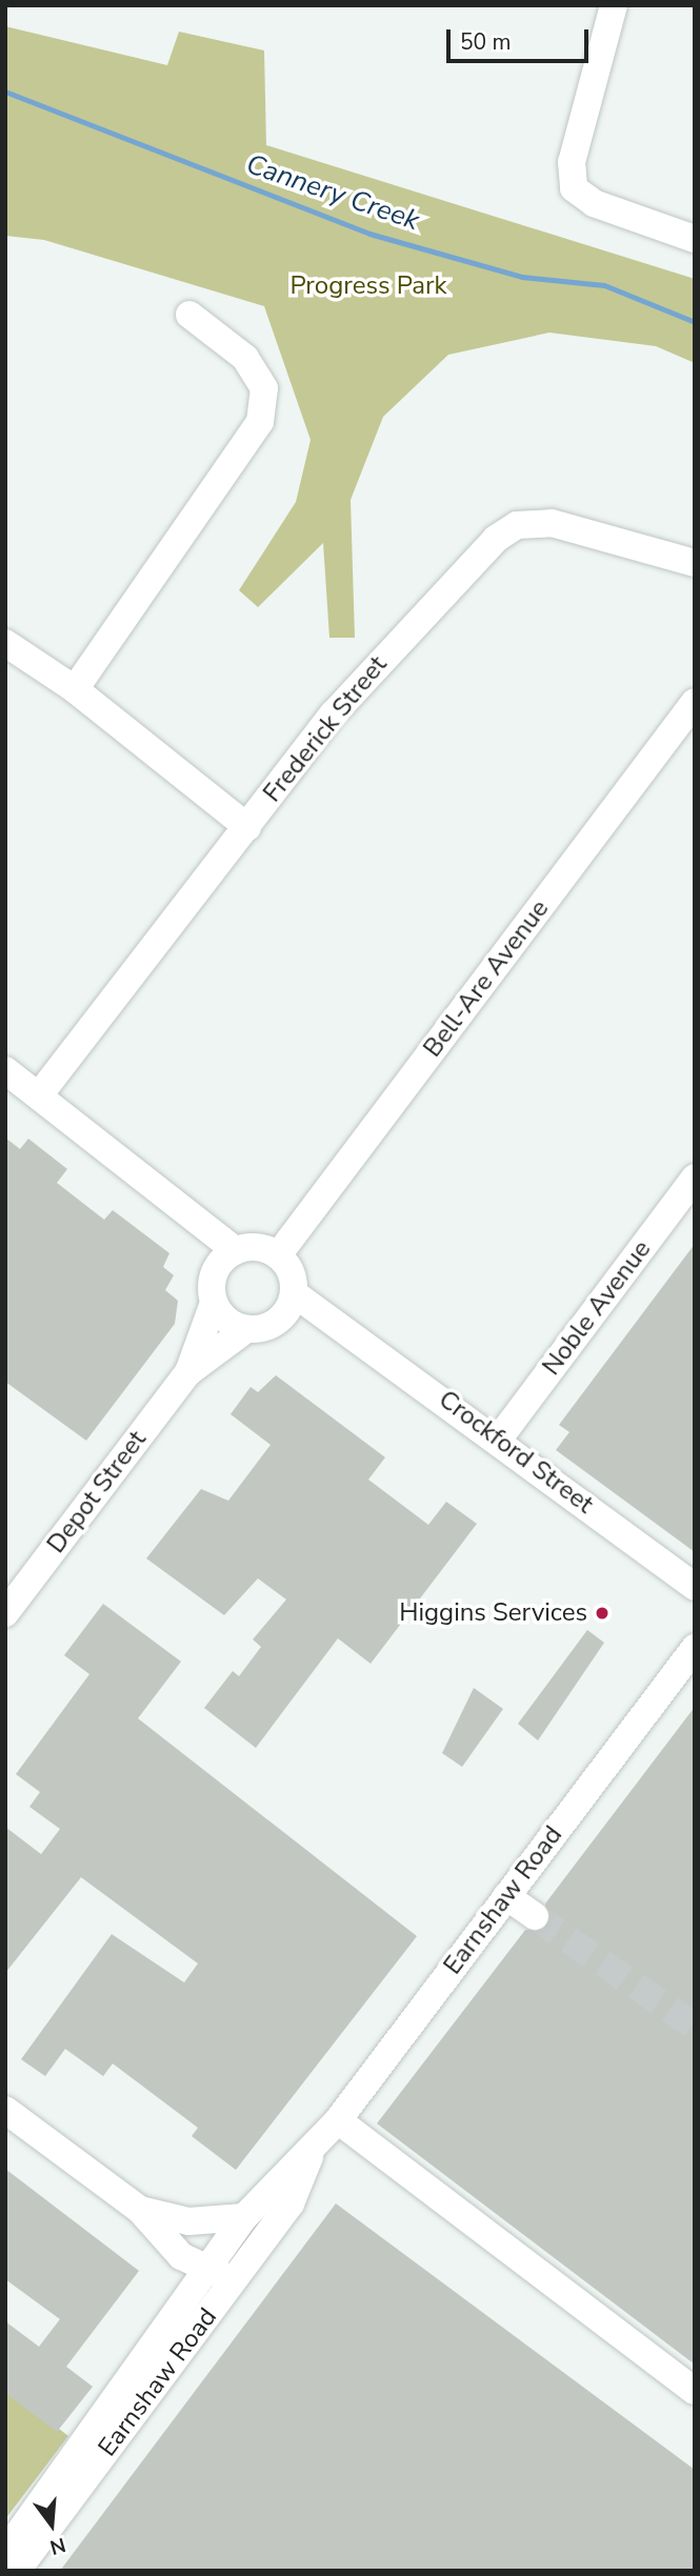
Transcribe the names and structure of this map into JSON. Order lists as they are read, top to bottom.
{
  "streets": {
    "street": [
      "Frederick Street",
      "Bell-Are Avenue",
      "Noble Avenue",
      "Crockford Street",
      "Depot Street",
      "Earnshaw Road"
    ]
  },
  "crossings": [
    ["Bell-Are Avenue", "Crockford Street"],
    ["Bell-Are Avenue", "Depot Street"],
    ["Noble Avenue", "Crockford Street"],
    ["Crockford Street", "Depot Street"]
  ],
  "water": ["Cannery Creek"],
  "parks": ["Progress Park"],
  "places": ["Higgins Services"],
  "scale_bar": "50 m",
  "north": "bottom"
}
